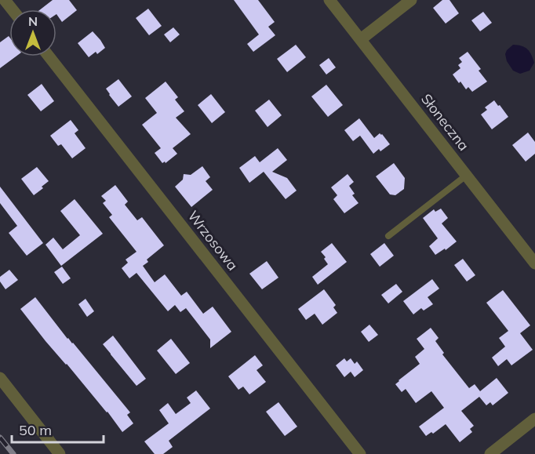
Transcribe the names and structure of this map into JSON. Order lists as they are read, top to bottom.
{
  "streets": {
    "street": ["Słoneczna", "Wrzosowa"]
  },
  "scale_bar": "50 m",
  "north": "top"
}
